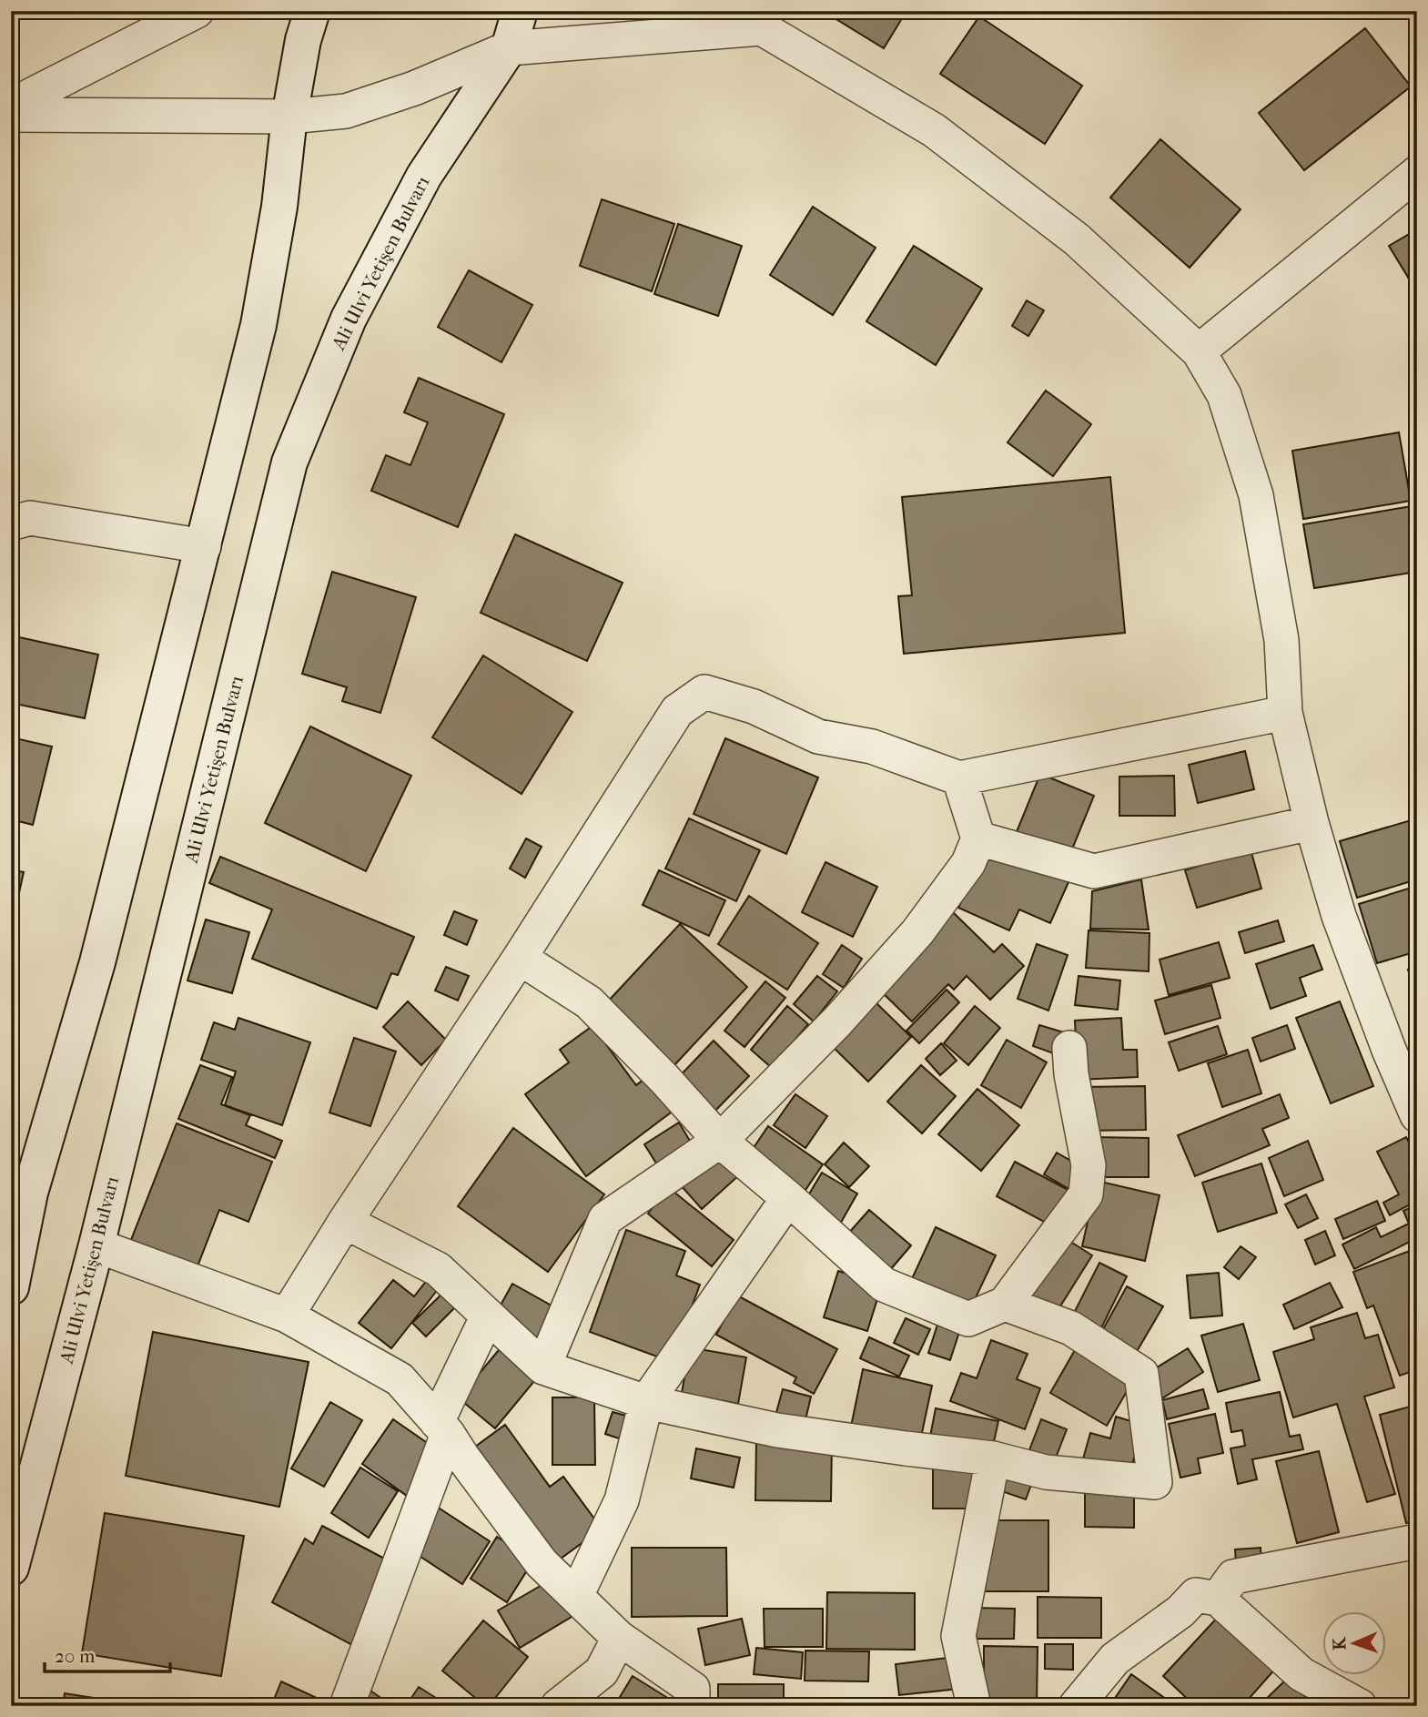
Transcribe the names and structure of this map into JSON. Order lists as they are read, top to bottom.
{
  "streets": {
    "main road": ["Ali Ulvi Yetişen Bulvarı"]
  },
  "scale_bar": "20 m",
  "north": "left"
}
